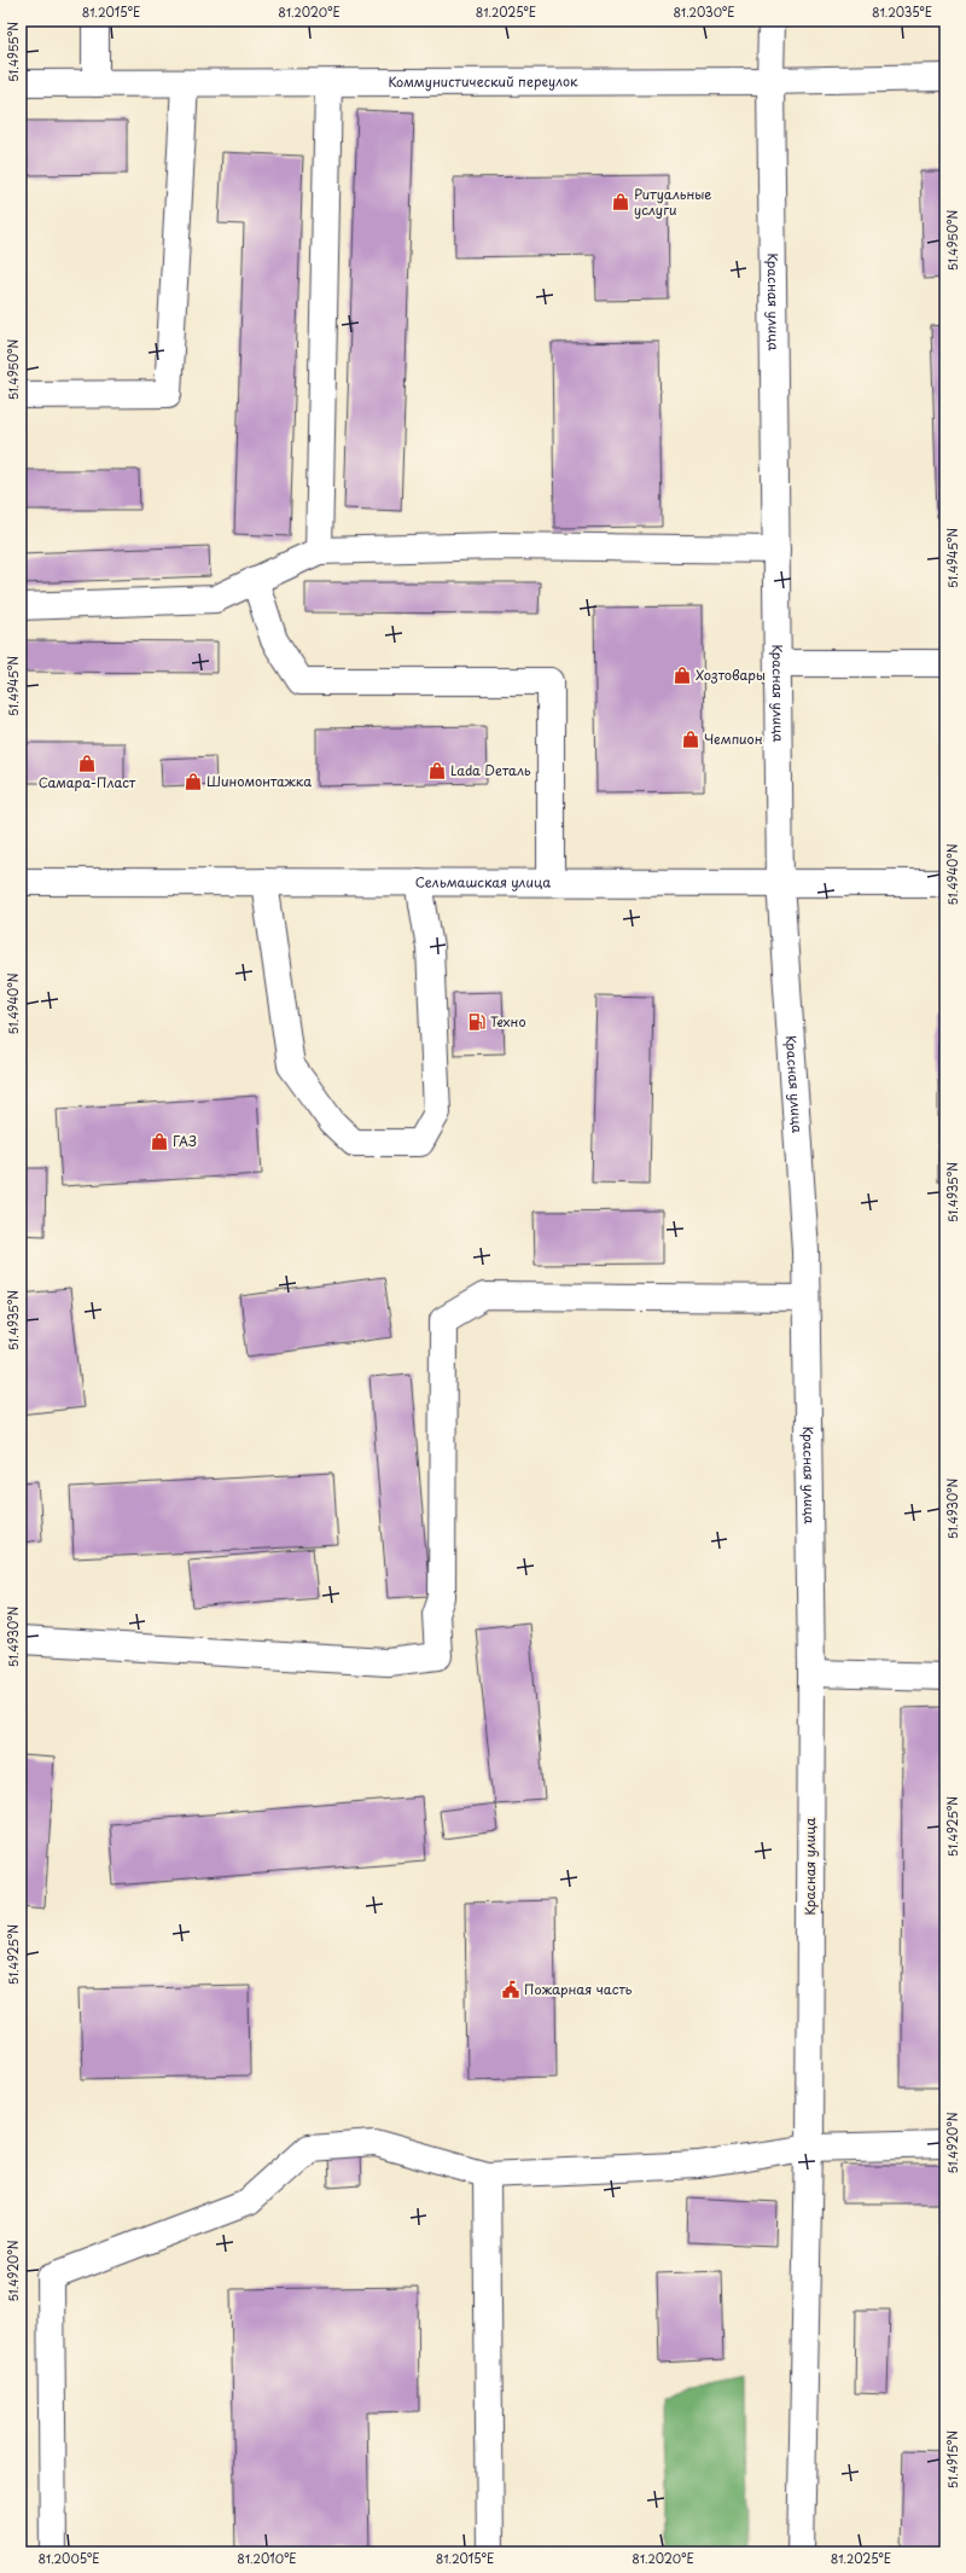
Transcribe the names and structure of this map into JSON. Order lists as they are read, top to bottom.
{
  "streets": {
    "street": ["Коммунистический переулок", "Красная улица", "Сельмашская улица"]
  },
  "crossings": [
    ["Коммунистический переулок", "Красная улица"],
    ["Красная улица", "Сельмашская улица"]
  ],
  "places": {
    "shop": [
      "Ритуальные услуги",
      "Хозтовары",
      "Чемпион",
      "Самара-Пласт",
      "Lada Dеталь",
      "Шиномонтажка",
      "ГАЗ"
    ],
    "fuel station": ["Техно"],
    "public building": ["Пожарная часть"]
  },
  "coordinates": [
    "81.2015°E",
    "81.2020°E",
    "81.2025°E",
    "81.2030°E",
    "81.2035°E",
    "51.4955°N",
    "51.4950°N",
    "51.4945°N",
    "51.4940°N",
    "51.4935°N",
    "51.4930°N",
    "51.4925°N",
    "51.4920°N",
    "51.4915°N",
    "81.2005°E",
    "81.2010°E"
  ]
}
